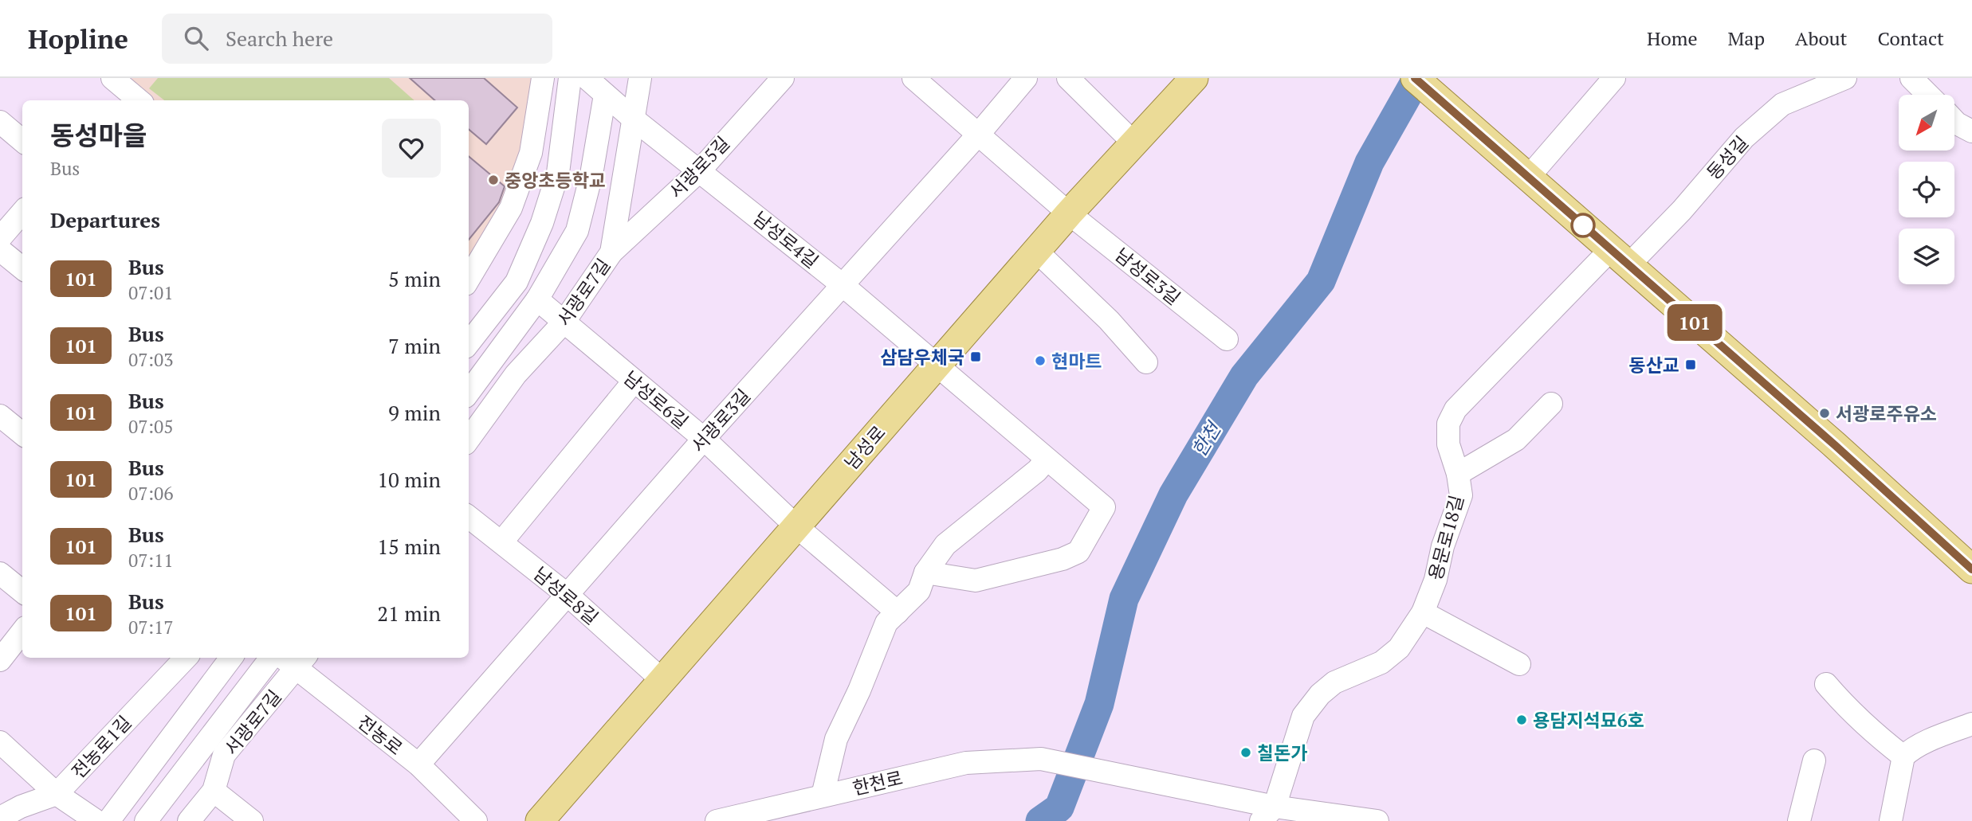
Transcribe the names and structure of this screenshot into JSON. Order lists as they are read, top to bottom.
{
  "streets": {
    "main road": ["남성로"],
    "street": [
      "동성길",
      "서광로5길",
      "남성로4길",
      "남성로3길",
      "서광로7길",
      "남성로6길",
      "서광로3길",
      "용문로18길",
      "남성로8길",
      "전농로",
      "전농로1길",
      "한천로"
    ]
  },
  "crossings": [
    ["동성길", "용문로18길"],
    ["서광로5길", "남성로4길"],
    ["서광로5길", "서광로7길"],
    ["남성로4길", "서광로7길"],
    ["남성로4길", "서광로3길"],
    ["남성로4길", "남성로"],
    ["남성로3길", "남성로"],
    ["서광로7길", "남성로6길"],
    ["서광로7길", "전농로"],
    ["남성로6길", "서광로3길"],
    ["남성로6길", "남성로"],
    ["서광로3길", "남성로8길"],
    ["서광로3길", "전농로"],
    ["남성로", "남성로8길"],
    ["용문로18길", "한천로"]
  ],
  "water": ["한천"],
  "places": {
    "other": [
      "중앙초등학교",
      "현마트",
      "서광로주유소",
      "용담지석묘6호",
      "칠돈가"
    ],
    "transit": ["삼담우체국", "동산교"]
  },
  "lines": ["bus line 101"],
  "north": "bottom left",
  "page": {
    "header": "Hopline",
    "search": "Search here",
    "nav": [
      "Home",
      "Map",
      "About",
      "Contact"
    ],
    "on_map": "101",
    "heading": [
      ["동성마을", "Bus"],
      "Departures"
    ],
    "list": [
      {
        "mark": "101",
        "name": "Bus",
        "note": "07:01",
        "value": "5 min"
      },
      {
        "mark": "101",
        "name": "Bus",
        "note": "07:03",
        "value": "7 min"
      },
      {
        "mark": "101",
        "name": "Bus",
        "note": "07:05",
        "value": "9 min"
      },
      {
        "mark": "101",
        "name": "Bus",
        "note": "07:06",
        "value": "10 min"
      },
      {
        "mark": "101",
        "name": "Bus",
        "note": "07:11",
        "value": "15 min"
      },
      {
        "mark": "101",
        "name": "Bus",
        "note": "07:17",
        "value": "21 min"
      }
    ]
  }
}
